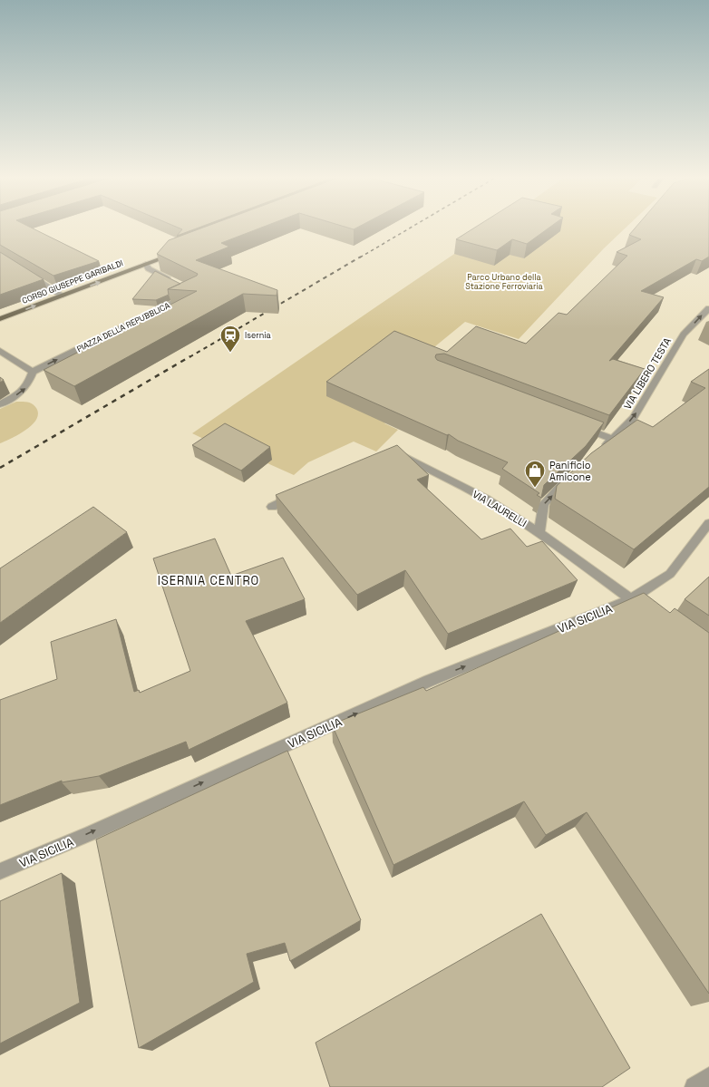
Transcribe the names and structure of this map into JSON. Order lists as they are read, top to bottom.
{
  "streets": {
    "main road": ["CORSO GIUSEPPE GARIBALDI"],
    "street": [
      "PIAZZA DELLA REPUBBLICA",
      "VIA LIBERO TESTA",
      "VIA LAURELLI",
      "VIA SICILIA"
    ]
  },
  "crossings": [
    ["VIA LAURELLI", "VIA SICILIA"]
  ],
  "one_way": [
    "CORSO GIUSEPPE GARIBALDI",
    "PIAZZA DELLA REPUBBLICA",
    "VIA LIBERO TESTA",
    "VIA SICILIA"
  ],
  "districts": ["ISERNIA CENTRO"],
  "parks": ["Parco Urbano della Stazione Ferroviaria"],
  "places": {
    "station": ["Isernia"],
    "shop": ["Panificio Amicone"]
  }
}
